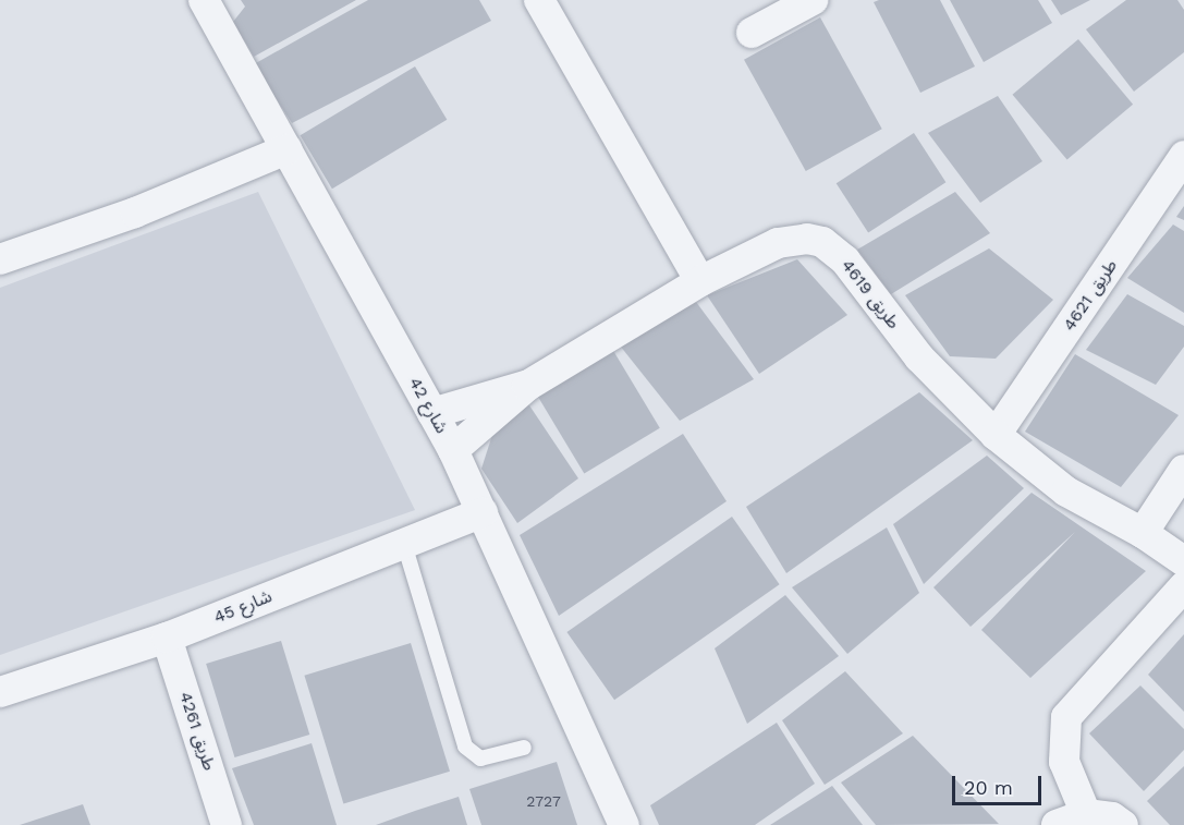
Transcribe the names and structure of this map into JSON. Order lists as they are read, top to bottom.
{
  "streets": {
    "street": [
      "طريق 4619",
      "طريق 4621",
      "شارع 42",
      "شارع 45",
      "طريق 4261"
    ]
  },
  "crossings": [
    ["طريق 4619", "طريق 4621"],
    ["طريق 4619", "شارع 42"],
    ["شارع 42", "شارع 45"],
    ["شارع 45", "طريق 4261"]
  ],
  "house_numbers": ["2727"],
  "scale_bar": "20 m"
}
